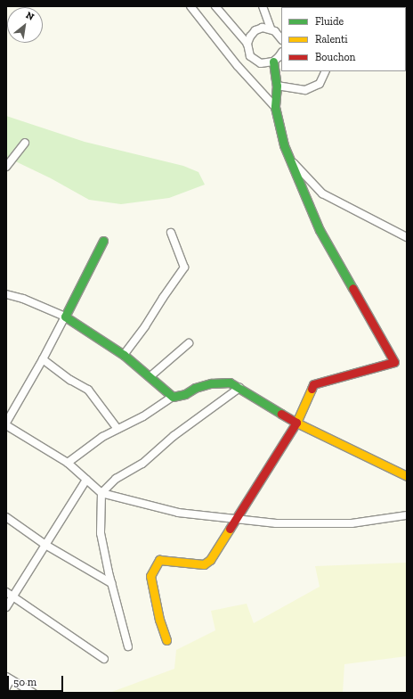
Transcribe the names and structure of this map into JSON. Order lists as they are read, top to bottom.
{
  "legend": ["Fluide", "Ralenti", "Bouchon"],
  "scale_bar": "50 m",
  "north": "top right"
}
